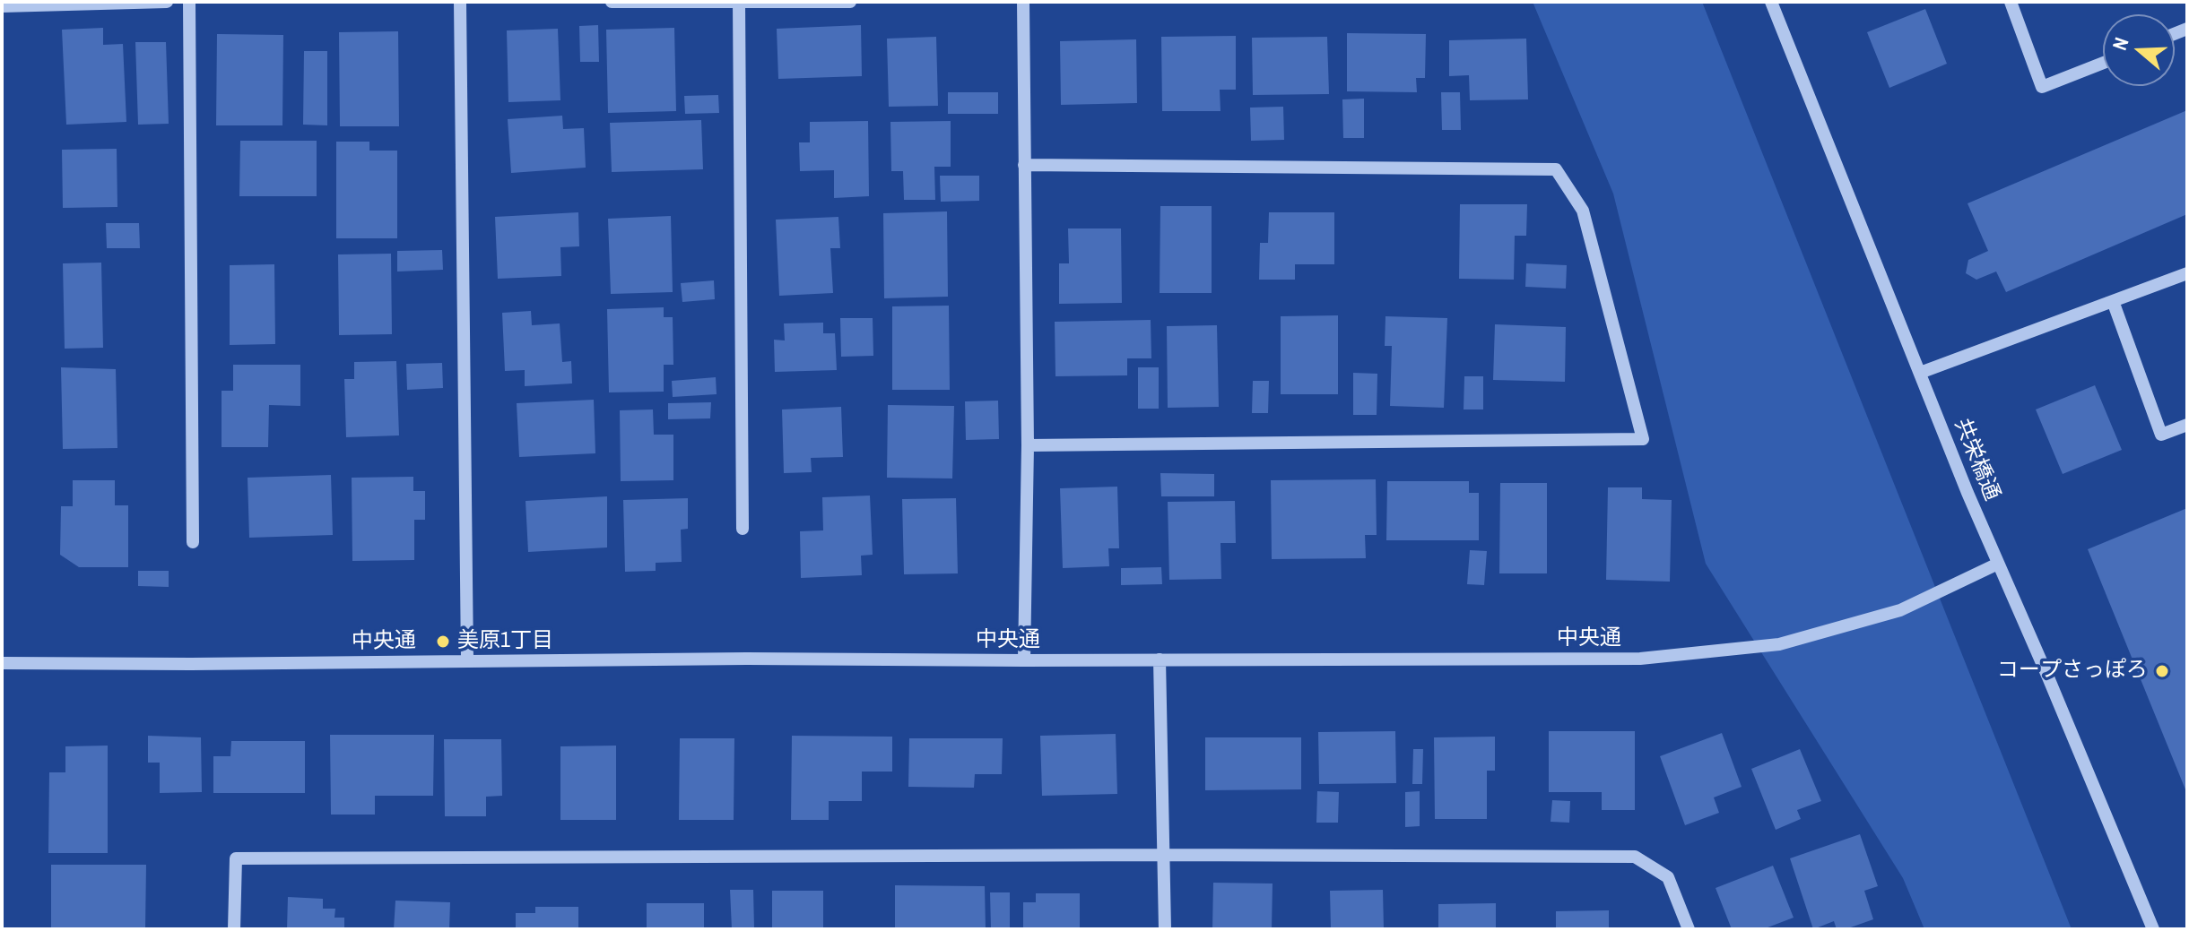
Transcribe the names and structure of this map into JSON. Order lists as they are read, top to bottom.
{
  "streets": {
    "street": ["共栄橋通", "中央通"]
  },
  "crossings": [
    ["共栄橋通", "中央通"]
  ],
  "places": ["美原1丁目", "コープさっぽろ"],
  "north": "left"
}
